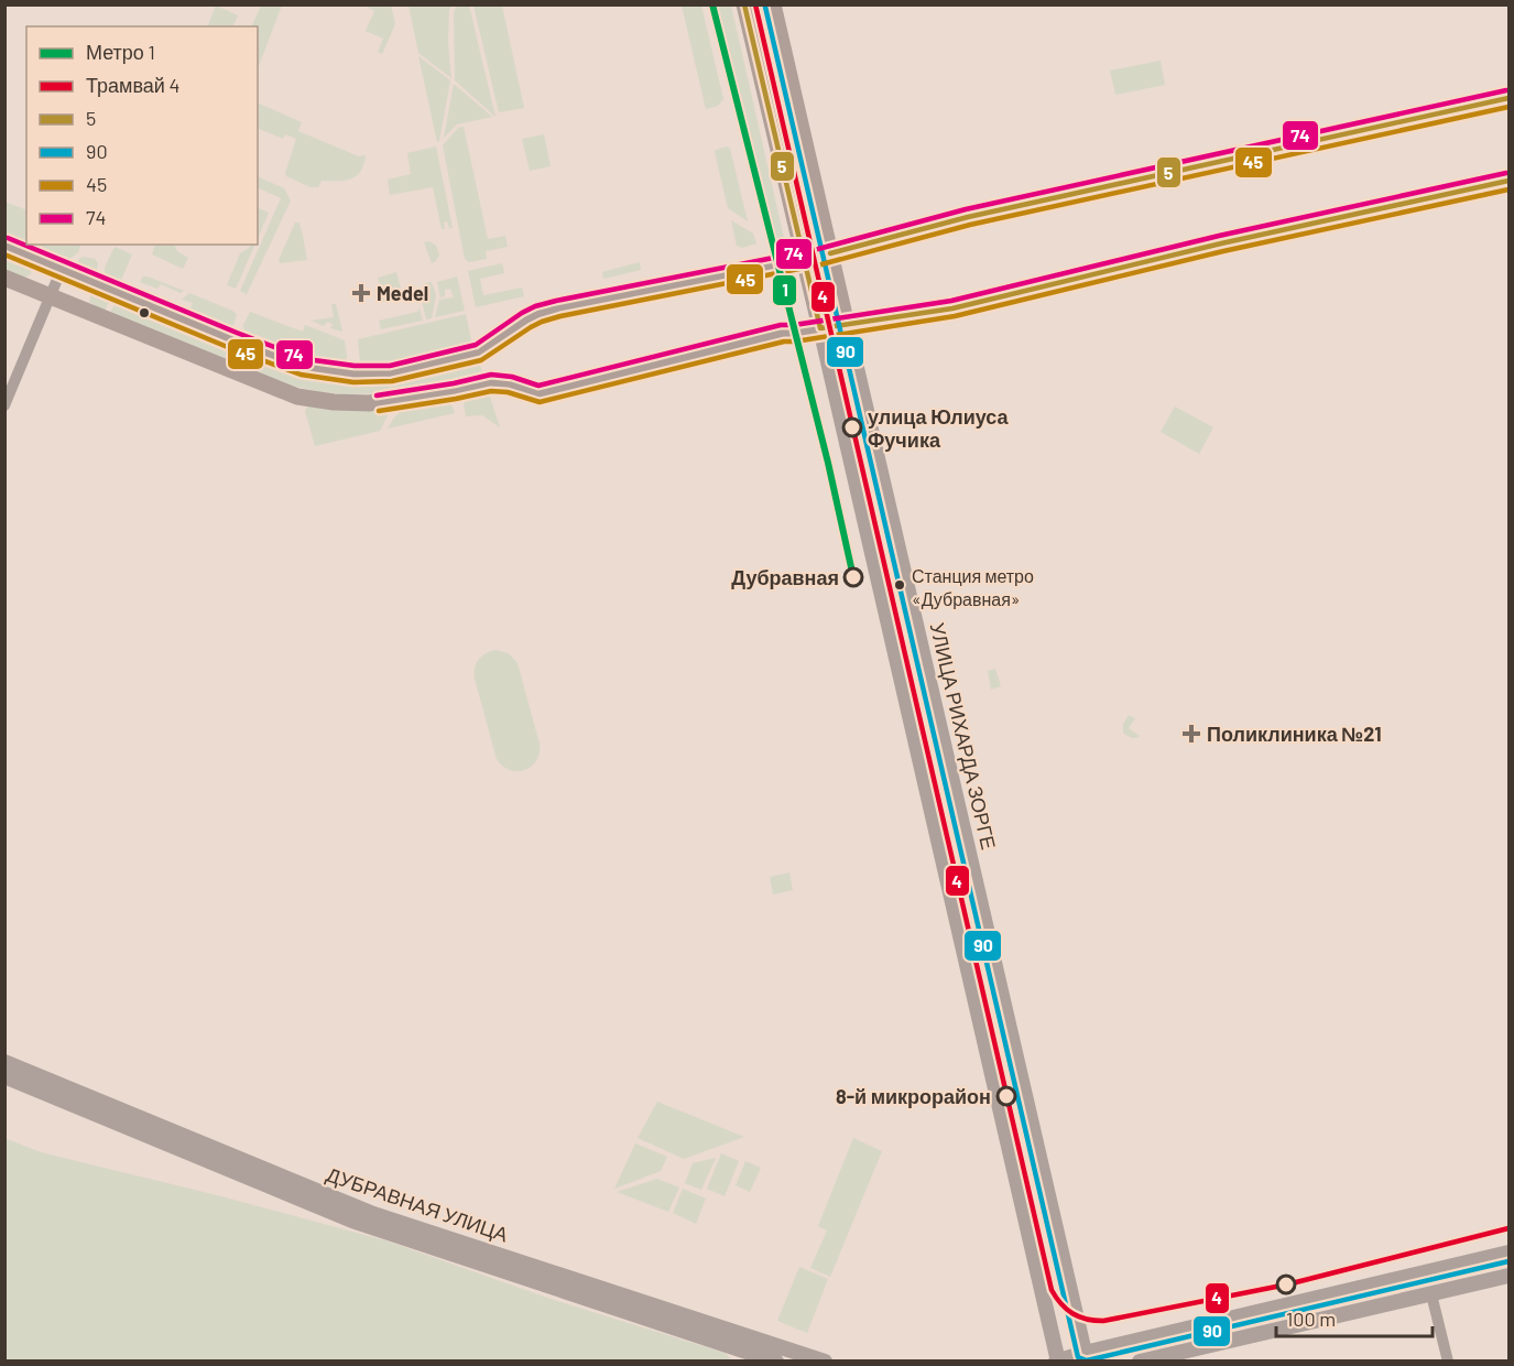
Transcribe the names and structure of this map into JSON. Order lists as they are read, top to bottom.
{
  "streets": {
    "main road": ["УЛИЦА РИХАРДА ЗОРГЕ"],
    "street": ["ДУБРАВНАЯ УЛИЦА"]
  },
  "places": {
    "health": ["Medel", "Поликлиника №21"],
    "other": [
      "улица Юлиуса Фучика",
      "Дубравная",
      "Станция метро «Дубравная»",
      "8-й микрорайон"
    ]
  },
  "lines": [
    "metro line 1",
    "tram line 4",
    "transit line 5",
    "transit line 90",
    "transit line 74",
    "transit line 45"
  ],
  "legend": [
    "Метро 1",
    "Трамвай 4",
    "5",
    "90",
    "45",
    "74"
  ],
  "scale_bar": "100 m"
}
